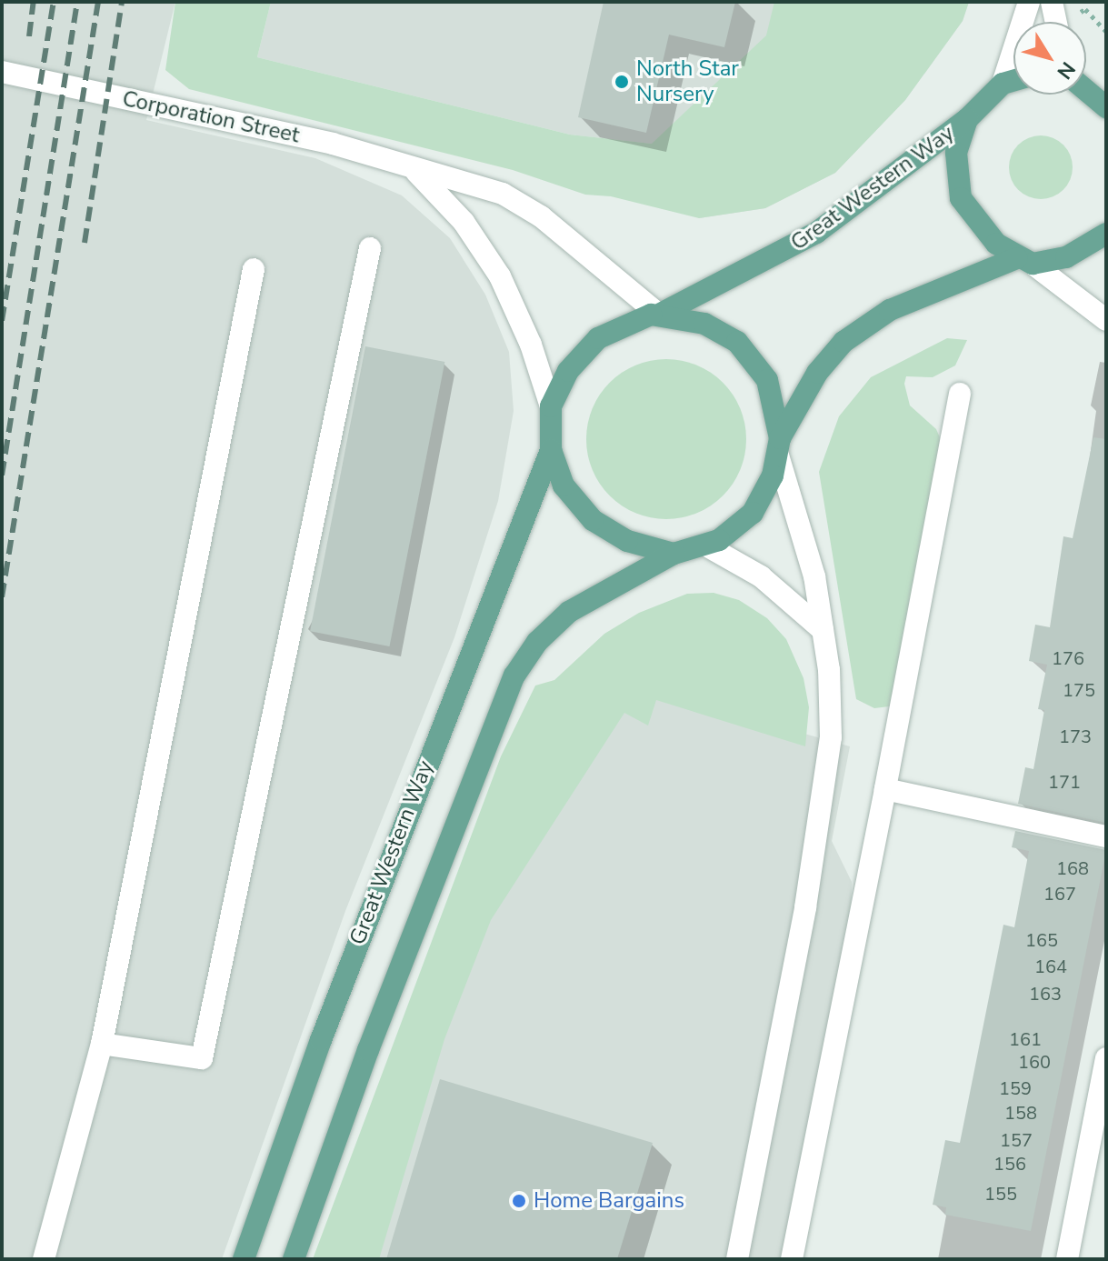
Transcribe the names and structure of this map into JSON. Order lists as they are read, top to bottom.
{
  "streets": {
    "main road": ["Great Western Way"],
    "street": ["Corporation Street"]
  },
  "crossings": [
    ["Corporation Street", "Great Western Way"]
  ],
  "places": ["North Star Nursery", "Home Bargains"],
  "house_numbers": [
    "176",
    "175",
    "173",
    "171",
    "168",
    "167",
    "165",
    "164",
    "163",
    "161",
    "160",
    "159",
    "158",
    "157",
    "156",
    "155"
  ],
  "north": "bottom right"
}
